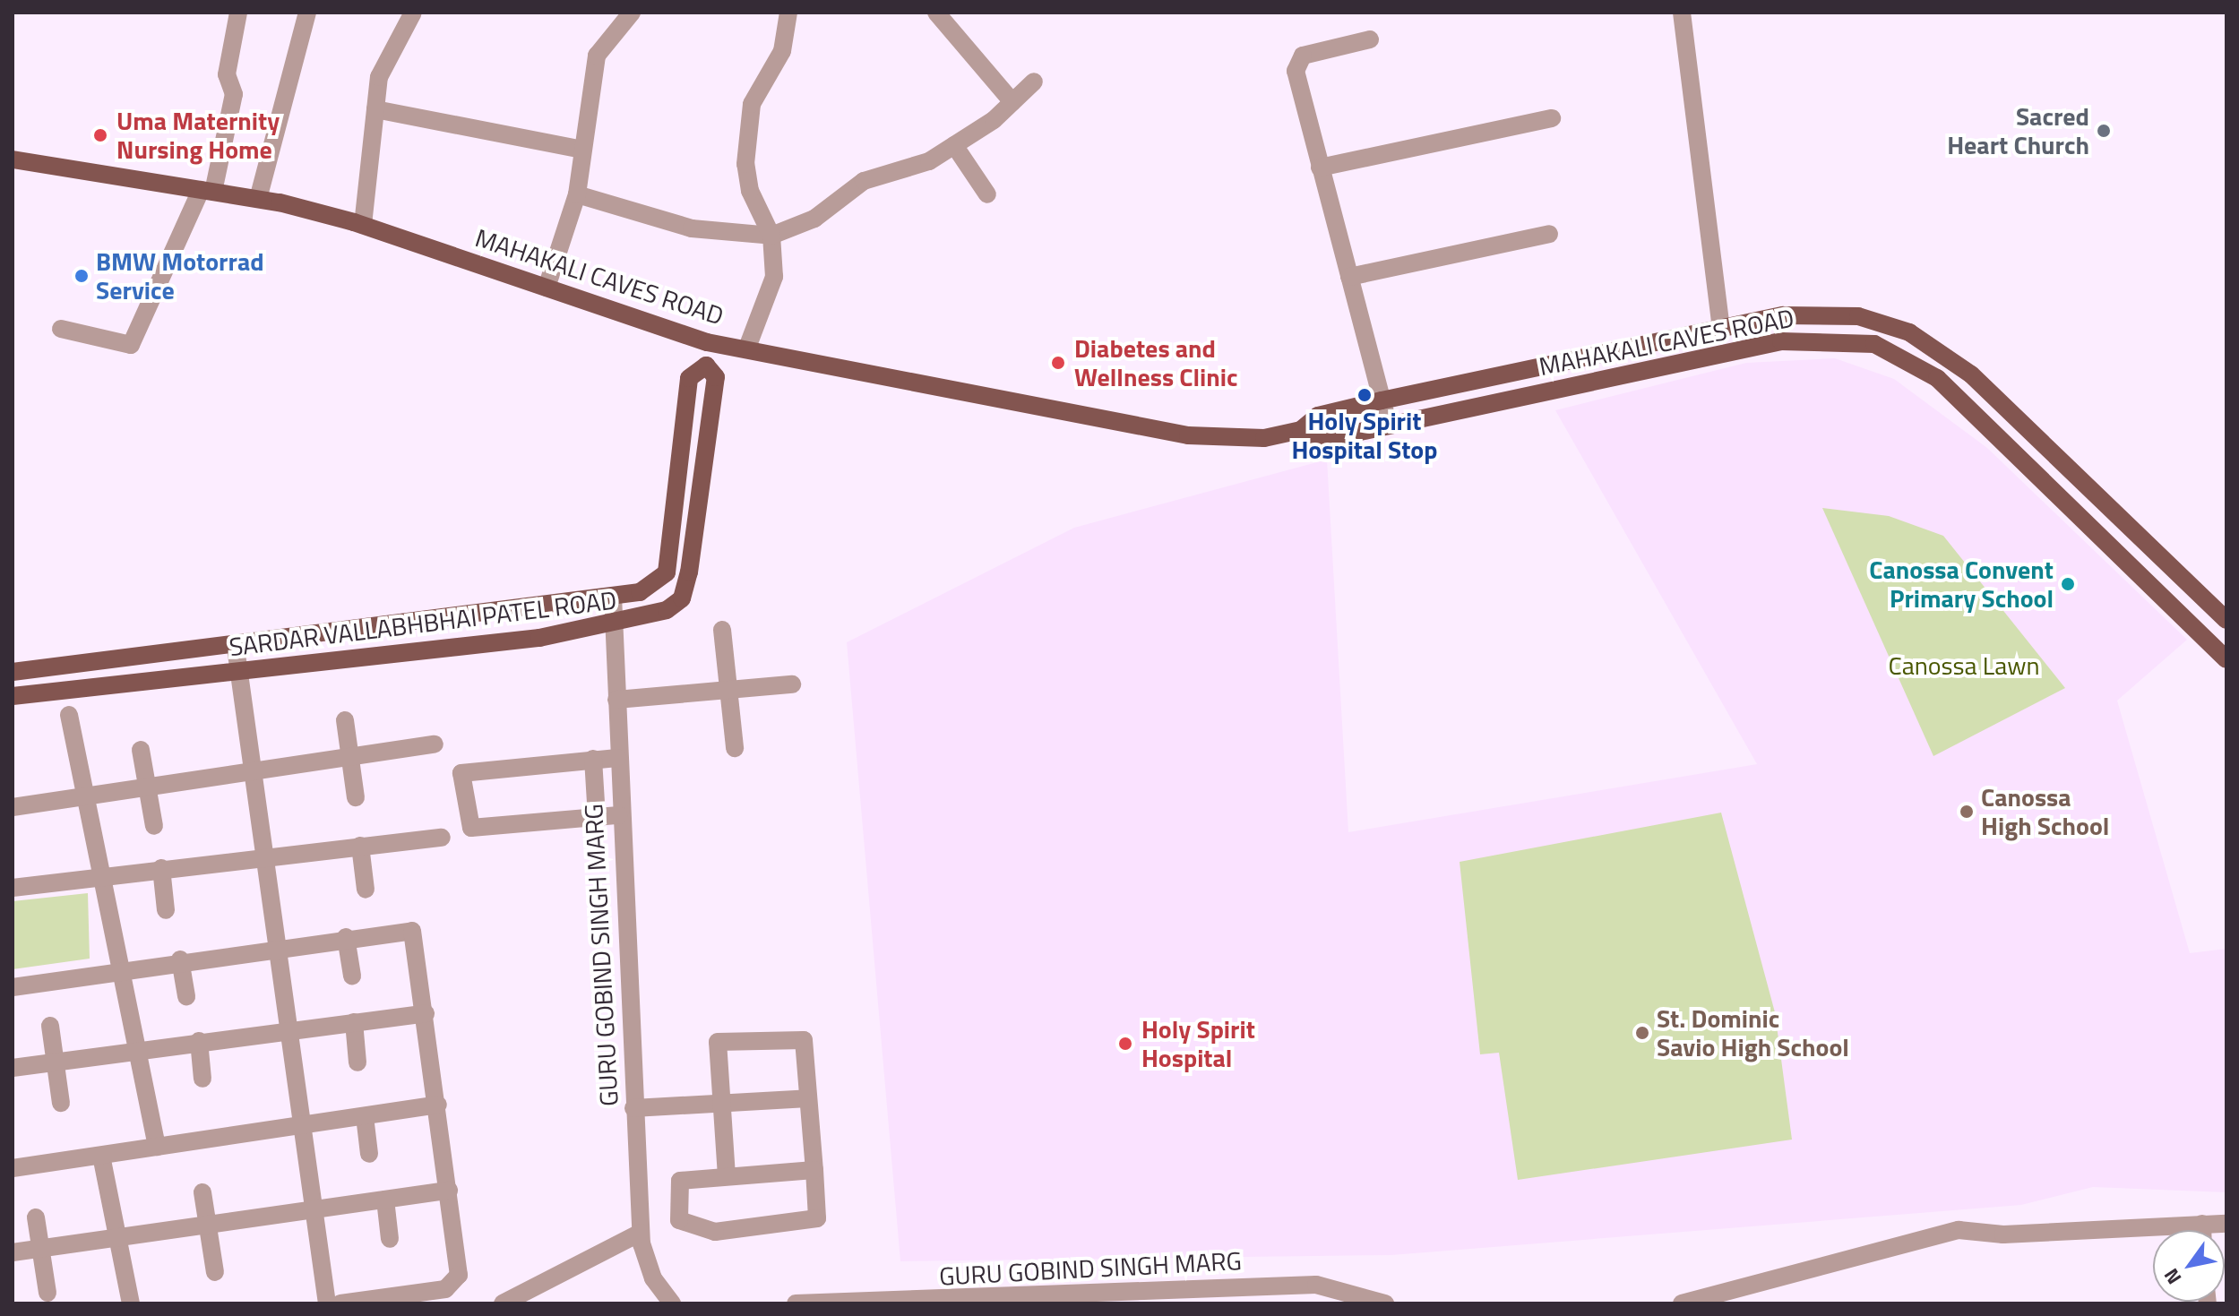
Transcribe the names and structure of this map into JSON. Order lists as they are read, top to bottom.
{
  "streets": {
    "main road": ["MAHAKALI CAVES ROAD", "SARDAR VALLABHBHAI PATEL ROAD"],
    "street": ["GURU GOBIND SINGH MARG"]
  },
  "crossings": [
    ["SARDAR VALLABHBHAI PATEL ROAD", "GURU GOBIND SINGH MARG"]
  ],
  "parks": ["Canossa Lawn"],
  "places": [
    "Sacred Heart Church",
    "Uma Maternity Nursing Home",
    "BMW Motorrad Service",
    "Diabetes and Wellness Clinic",
    "Holy Spirit Hospital Stop",
    "Canossa Convent Primary School",
    "Canossa High School",
    "St. Dominic Savio High School",
    "Holy Spirit Hospital"
  ],
  "north": "bottom left"
}
